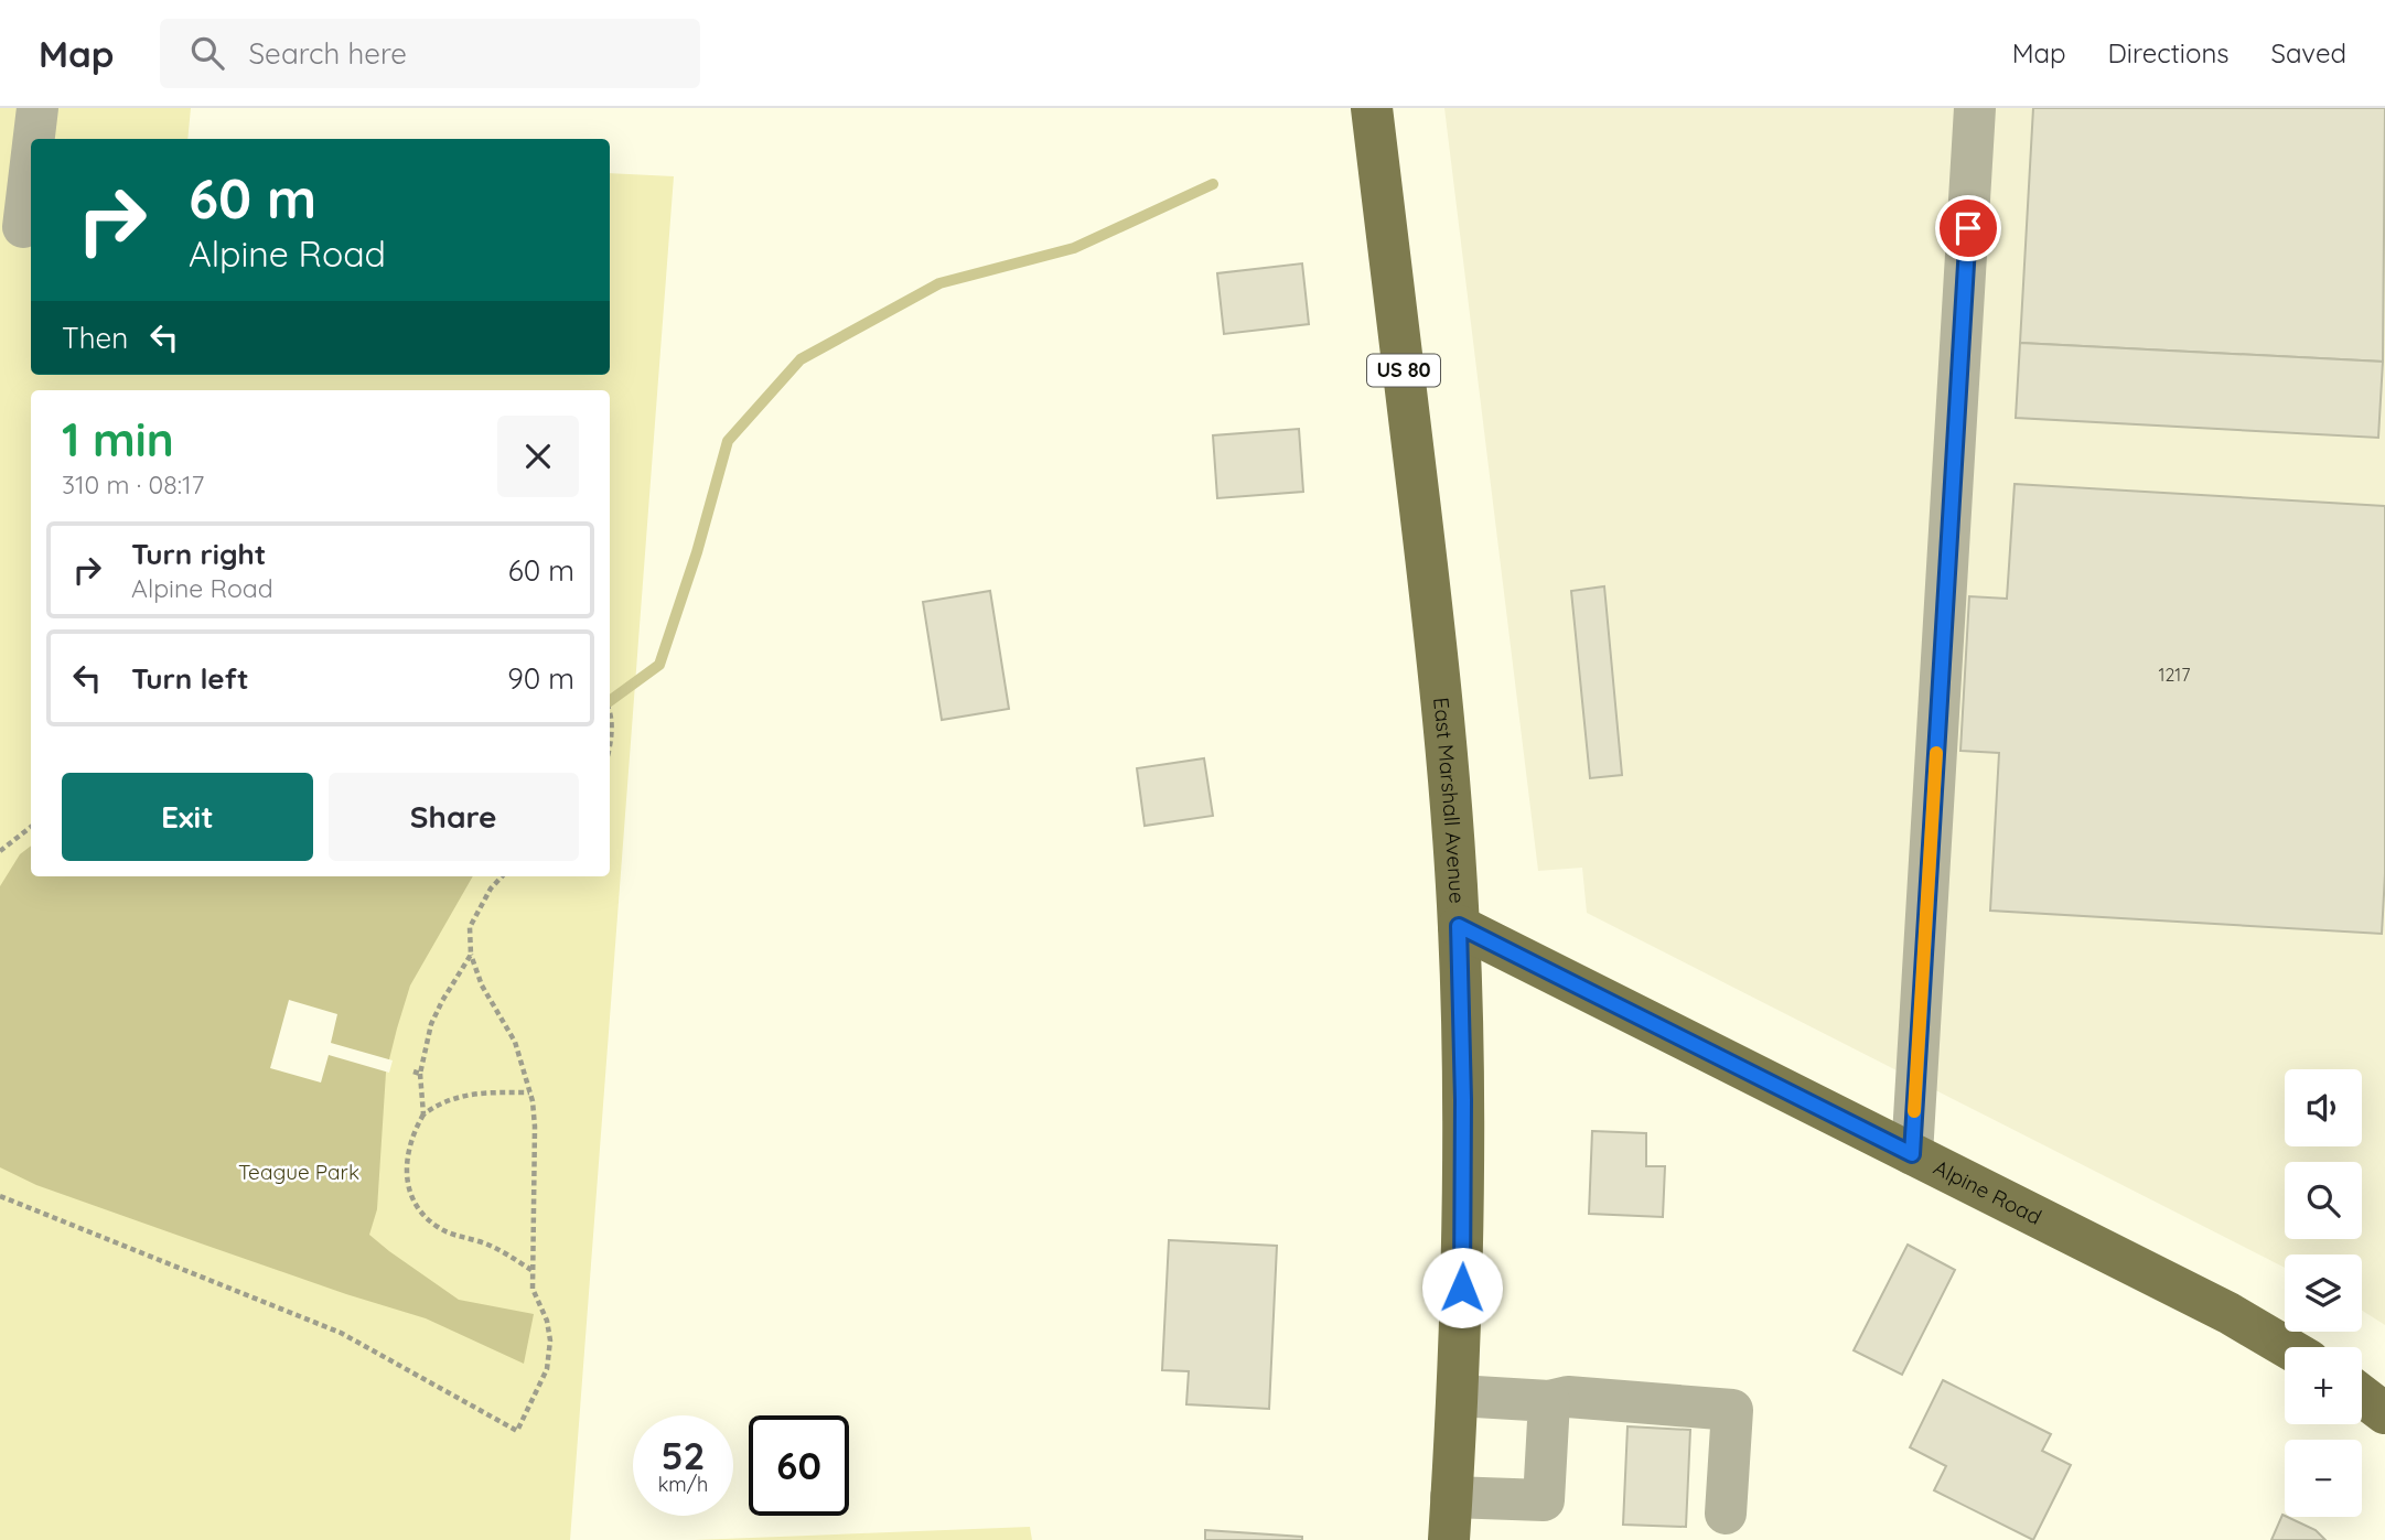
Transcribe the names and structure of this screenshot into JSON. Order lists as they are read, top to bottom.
{
  "streets": {
    "main road": ["US 80", "East Marshall Avenue", "Alpine Road"]
  },
  "crossings": [
    ["East Marshall Avenue", "Alpine Road"]
  ],
  "parks": ["Teague Park"],
  "house_numbers": ["1217"],
  "page": {
    "header": "Map",
    "search": "Search here",
    "nav": ["Map", "Directions", "Saved"],
    "turn": ["60 m", "Alpine Road"],
    "then": "Then",
    "heading": ["1 min", "310 m · 08:17"],
    "list": [
      {
        "name": "Turn right",
        "note": "Alpine Road",
        "value": "60 m"
      },
      {
        "name": "Turn left",
        "value": "90 m"
      }
    ],
    "buttons": ["Exit", "Share"],
    "map_buttons": ["+", "−"],
    "speed": "52 km/h",
    "limit": "60"
  }
}
